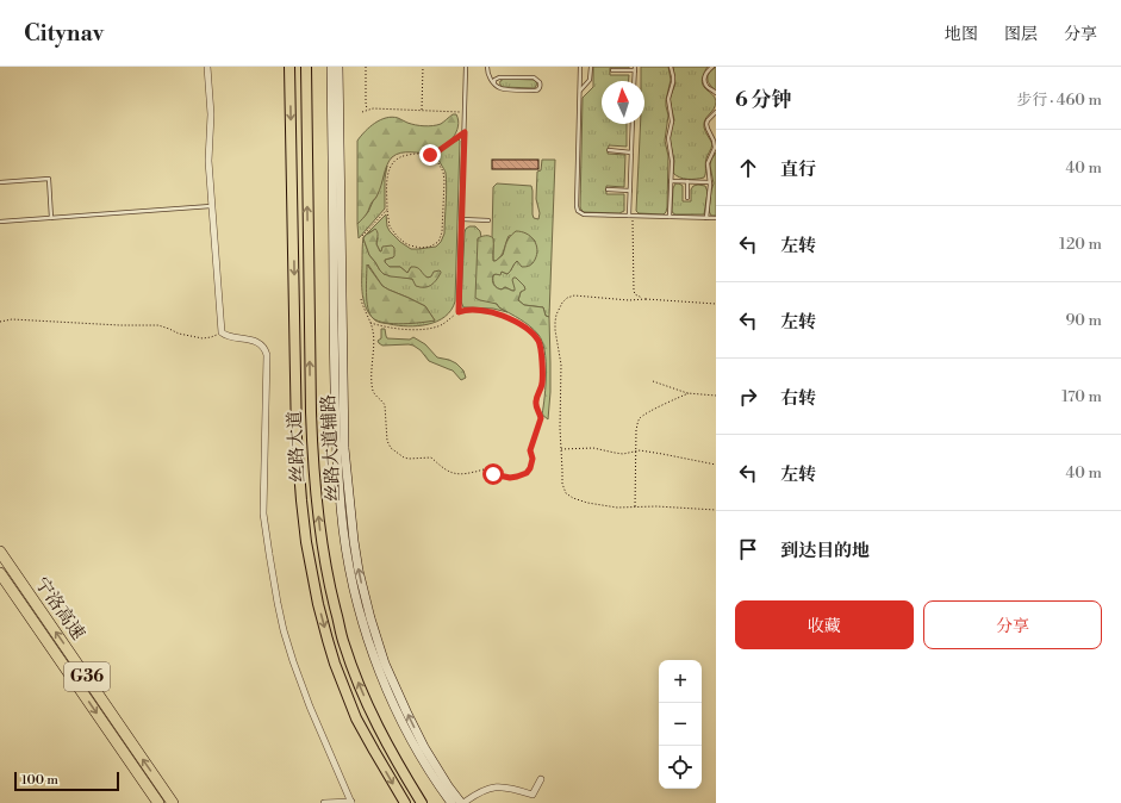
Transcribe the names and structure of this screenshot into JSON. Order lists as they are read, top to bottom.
{
  "streets": {
    "highway": ["丝路大道", "宁洛高速", "G36"],
    "main road": ["丝路大道辅路"]
  },
  "scale_bar": "100 m",
  "north": "top",
  "page": {
    "header": "Citynav",
    "nav": ["地图", "图层", "分享"],
    "heading": ["6 分钟", "步行 · 460 m"],
    "list": [
      ["直行", "40 m"],
      ["左转", "120 m"],
      ["左转", "90 m"],
      ["右转", "170 m"],
      ["左转", "40 m"],
      "到达目的地"
    ],
    "buttons": ["收藏", "分享"],
    "map_buttons": ["+", "−"],
    "scale": "100 m"
  }
}
